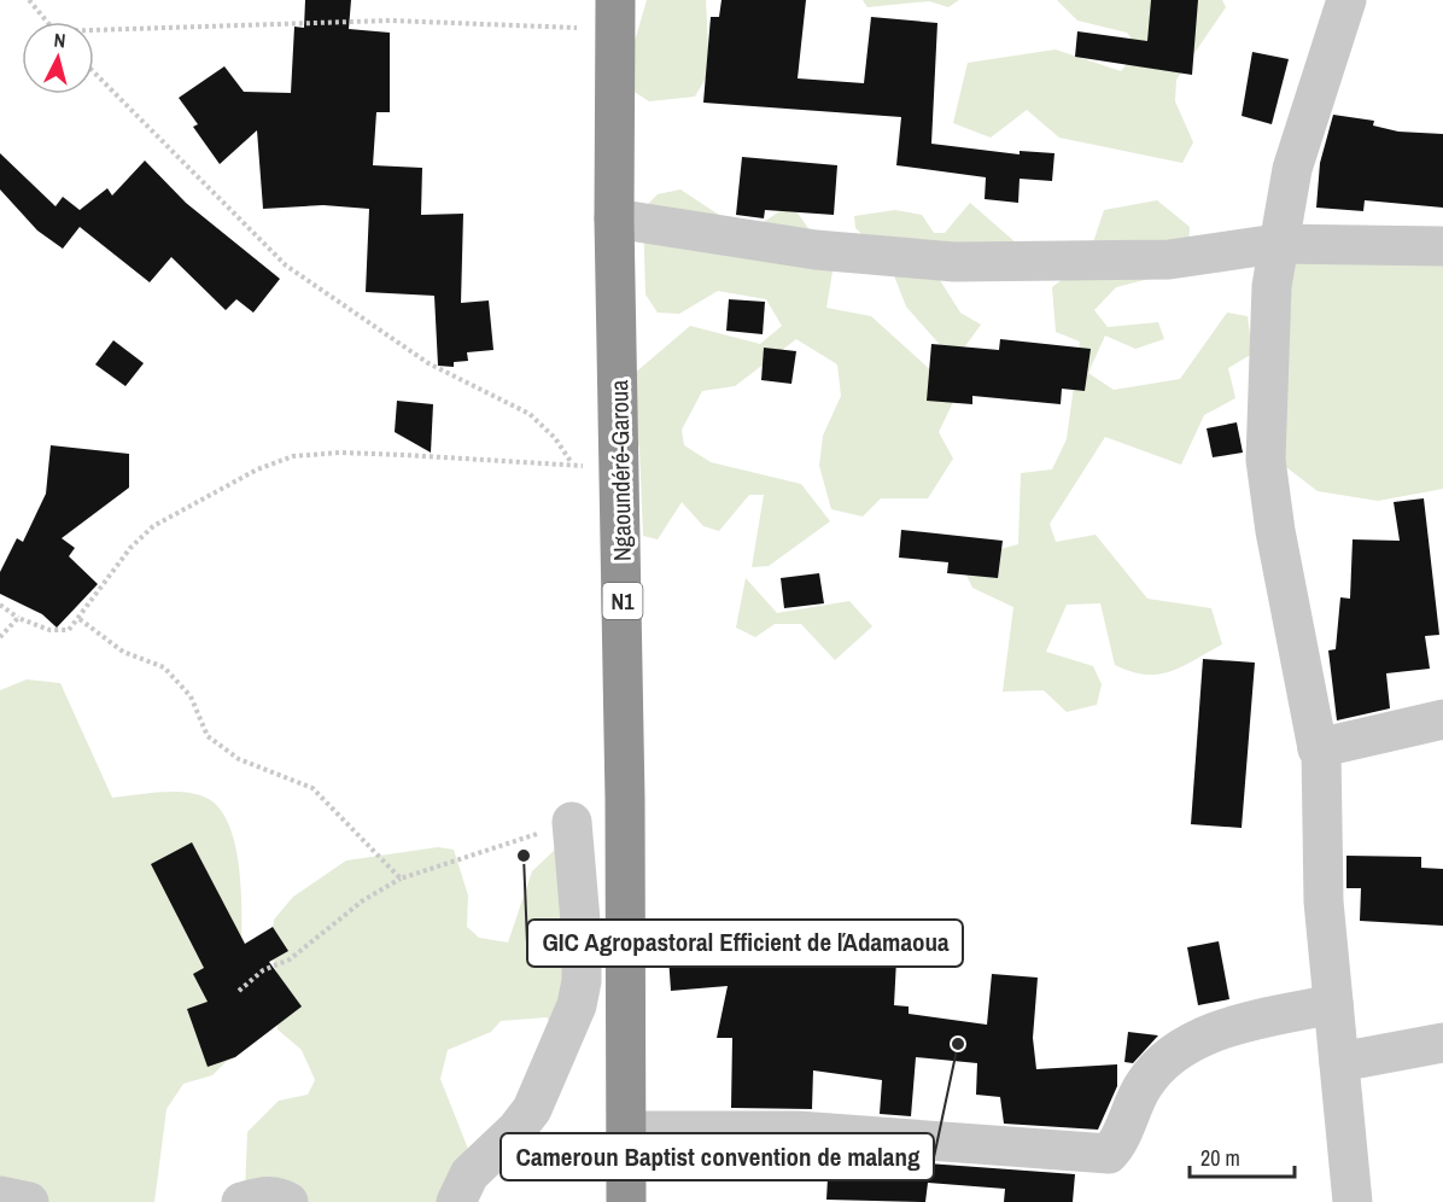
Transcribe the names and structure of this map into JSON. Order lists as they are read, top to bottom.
{
  "streets": {
    "highway": ["Ngaoundéré-Garoua", "N1"]
  },
  "places": ["GIC Agropastoral Efficient de ľAdamaoua", "Cameroun Baptist convention de malang"],
  "scale_bar": "20 m",
  "north": "top"
}
